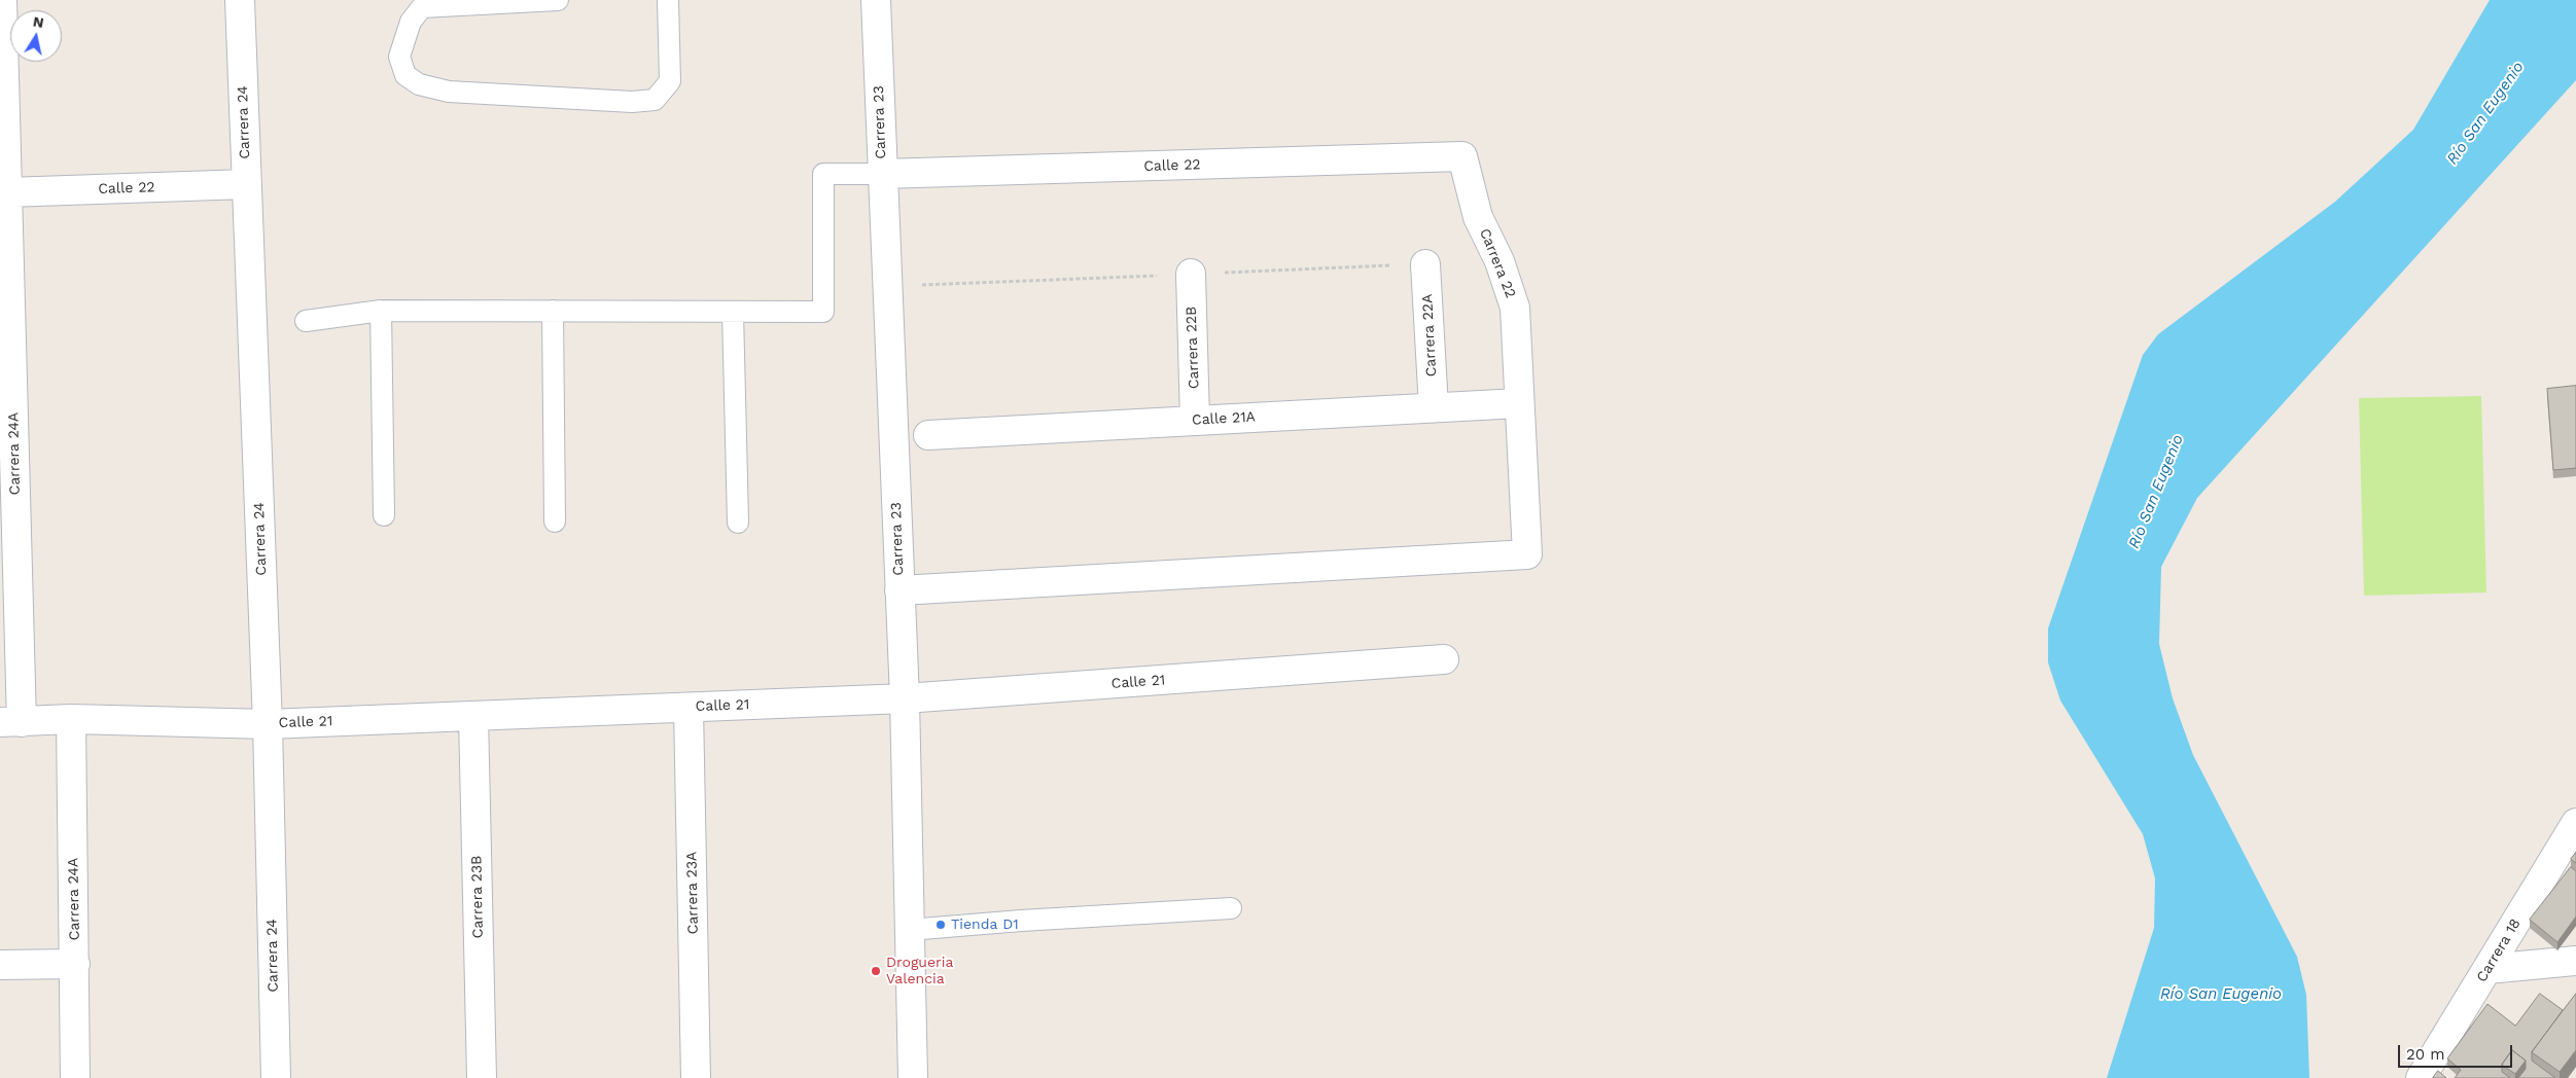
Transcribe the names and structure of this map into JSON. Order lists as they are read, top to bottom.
{
  "streets": {
    "street": [
      "Carrera 24",
      "Carrera 23",
      "Calle 22",
      "Carrera 22",
      "Carrera 22A",
      "Carrera 22B",
      "Calle 21A",
      "Carrera 24A",
      "Calle 21",
      "Carrera 23A",
      "Carrera 23B",
      "Carrera 18"
    ]
  },
  "crossings": [
    ["Carrera 24", "Calle 22"],
    ["Carrera 24", "Calle 21"],
    ["Carrera 23", "Calle 22"],
    ["Carrera 23", "Carrera 22"],
    ["Carrera 23", "Calle 21"],
    ["Calle 22", "Carrera 22"],
    ["Calle 22", "Carrera 24A"],
    ["Carrera 22", "Calle 21A"],
    ["Carrera 22A", "Calle 21A"],
    ["Carrera 22B", "Calle 21A"],
    ["Carrera 24A", "Calle 21"],
    ["Calle 21", "Carrera 23A"],
    ["Calle 21", "Carrera 23B"]
  ],
  "water": ["Río San Eugenio"],
  "places": ["Tienda D1", "Drogueria Valencia"],
  "scale_bar": "20 m",
  "north": "top"
}
